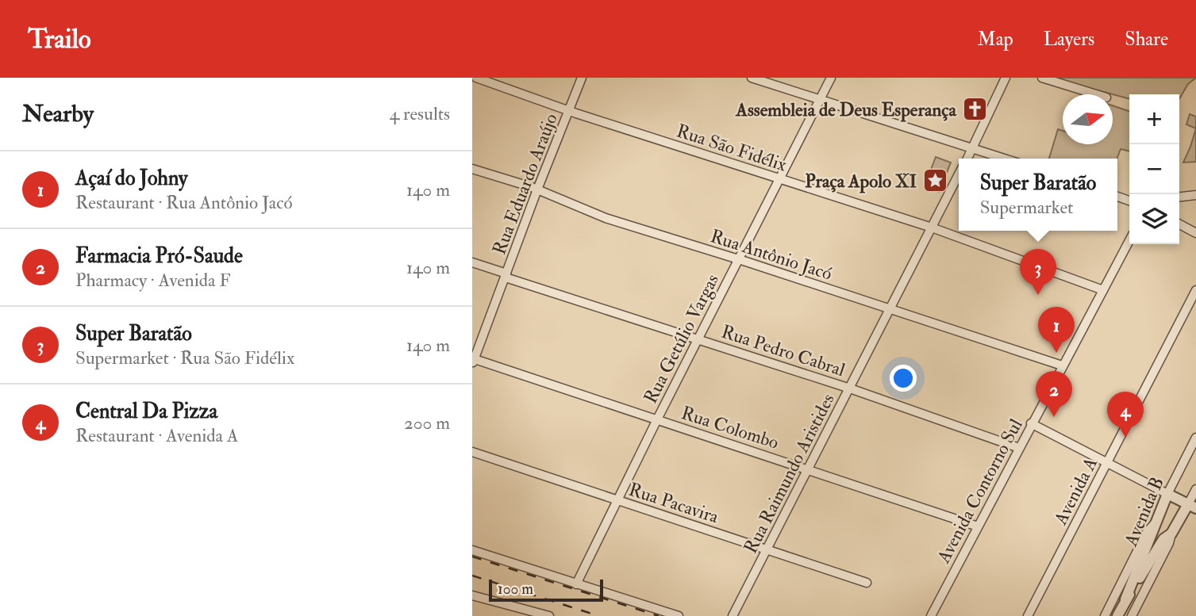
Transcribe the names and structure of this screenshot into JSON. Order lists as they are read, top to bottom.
{
  "streets": {
    "street": [
      "Rua São Fidélix",
      "Rua Eduardo Araújo",
      "Rua Antônio Jacó",
      "Rua Getúlio Vargas",
      "Rua Pedro Cabral",
      "Rua Colombo",
      "Rua Raimundo Aristides",
      "Avenida Contorno Sul",
      "Avenida A",
      "Rua Pacavira",
      "Avenida B"
    ]
  },
  "crossings": [
    ["Rua São Fidélix", "Rua Eduardo Araújo"],
    ["Rua São Fidélix", "Rua Getúlio Vargas"],
    ["Rua São Fidélix", "Rua Raimundo Aristides"],
    ["Rua São Fidélix", "Avenida Contorno Sul"],
    ["Rua Eduardo Araújo", "Rua Antônio Jacó"],
    ["Rua Eduardo Araújo", "Rua Pedro Cabral"],
    ["Rua Eduardo Araújo", "Rua Colombo"],
    ["Rua Antônio Jacó", "Rua Getúlio Vargas"],
    ["Rua Antônio Jacó", "Rua Raimundo Aristides"],
    ["Rua Antônio Jacó", "Avenida Contorno Sul"],
    ["Rua Getúlio Vargas", "Rua Pedro Cabral"],
    ["Rua Getúlio Vargas", "Rua Colombo"],
    ["Rua Getúlio Vargas", "Rua Pacavira"],
    ["Rua Pedro Cabral", "Rua Raimundo Aristides"],
    ["Rua Pedro Cabral", "Avenida Contorno Sul"],
    ["Rua Colombo", "Rua Raimundo Aristides"],
    ["Rua Colombo", "Avenida Contorno Sul"],
    ["Rua Raimundo Aristides", "Rua Pacavira"]
  ],
  "places": {
    "church": ["Assembleia de Deus Esperança"],
    "place": ["Praça Apolo XI"]
  },
  "scale_bar": "100 m",
  "north": "right",
  "page": {
    "header": "Trailo",
    "nav": ["Map", "Layers", "Share"],
    "heading": ["Nearby", "4 results"],
    "map_buttons": ["+", "−"],
    "list": [
      {
        "mark": "1",
        "name": "Açaí do Johny",
        "note": "Restaurant · Rua Antônio Jacó",
        "value": "140 m"
      },
      {
        "mark": "2",
        "name": "Farmacia Pró-Saude",
        "note": "Pharmacy · Avenida F",
        "value": "140 m"
      },
      {
        "mark": "3",
        "name": "Super Baratão",
        "note": "Supermarket · Rua São Fidélix",
        "value": "140 m"
      },
      {
        "mark": "4",
        "name": "Central Da Pizza",
        "note": "Restaurant · Avenida A",
        "value": "200 m"
      }
    ],
    "popup": ["Super Baratão", "Supermarket"],
    "pins": [
      "3",
      "1",
      "2",
      "4"
    ],
    "scale": "100 m"
  }
}
